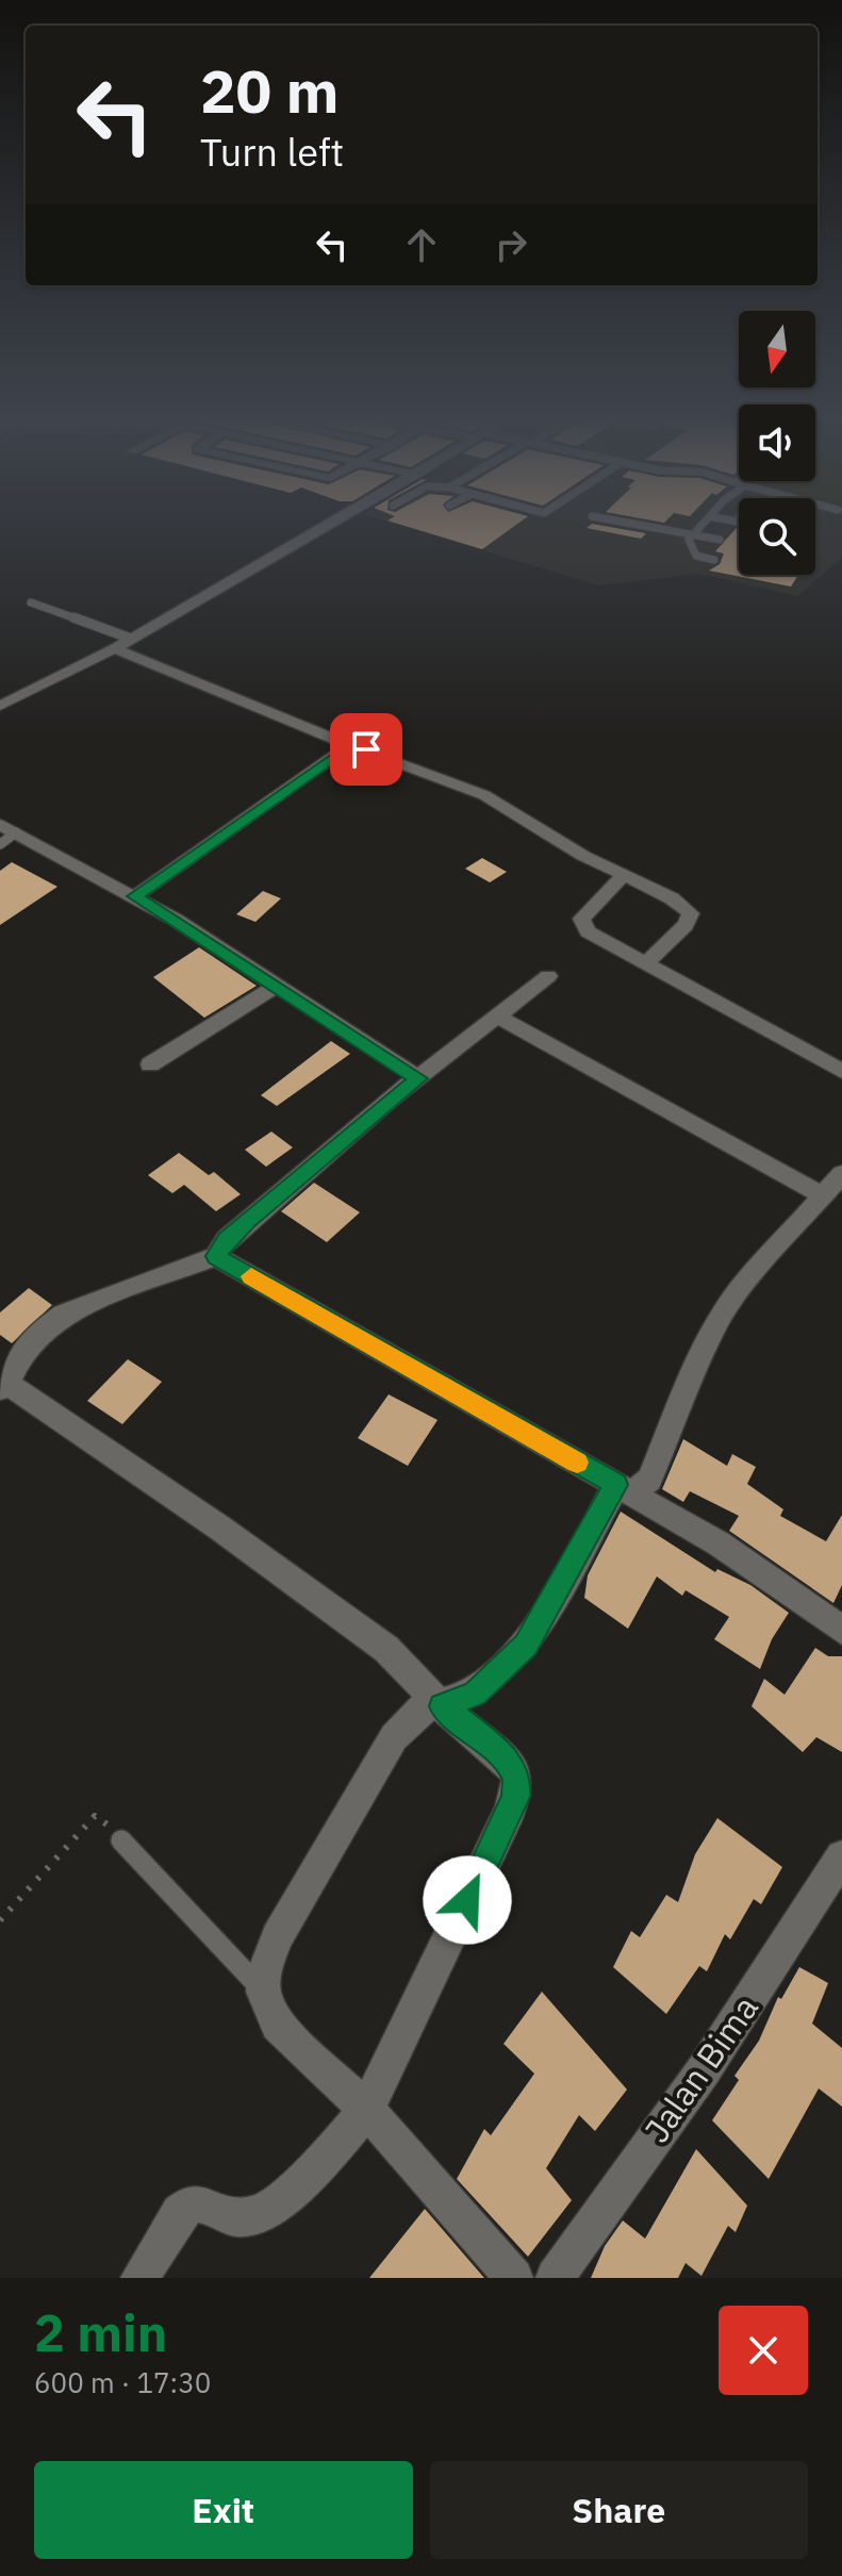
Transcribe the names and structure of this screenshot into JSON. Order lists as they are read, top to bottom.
{
  "streets": {
    "street": ["Jalan Bima"]
  },
  "north": "bottom",
  "page": {
    "turn": ["20 m", "Turn left"],
    "heading": ["2 min", "600 m · 17:30"],
    "buttons": ["Exit", "Share"]
  }
}
